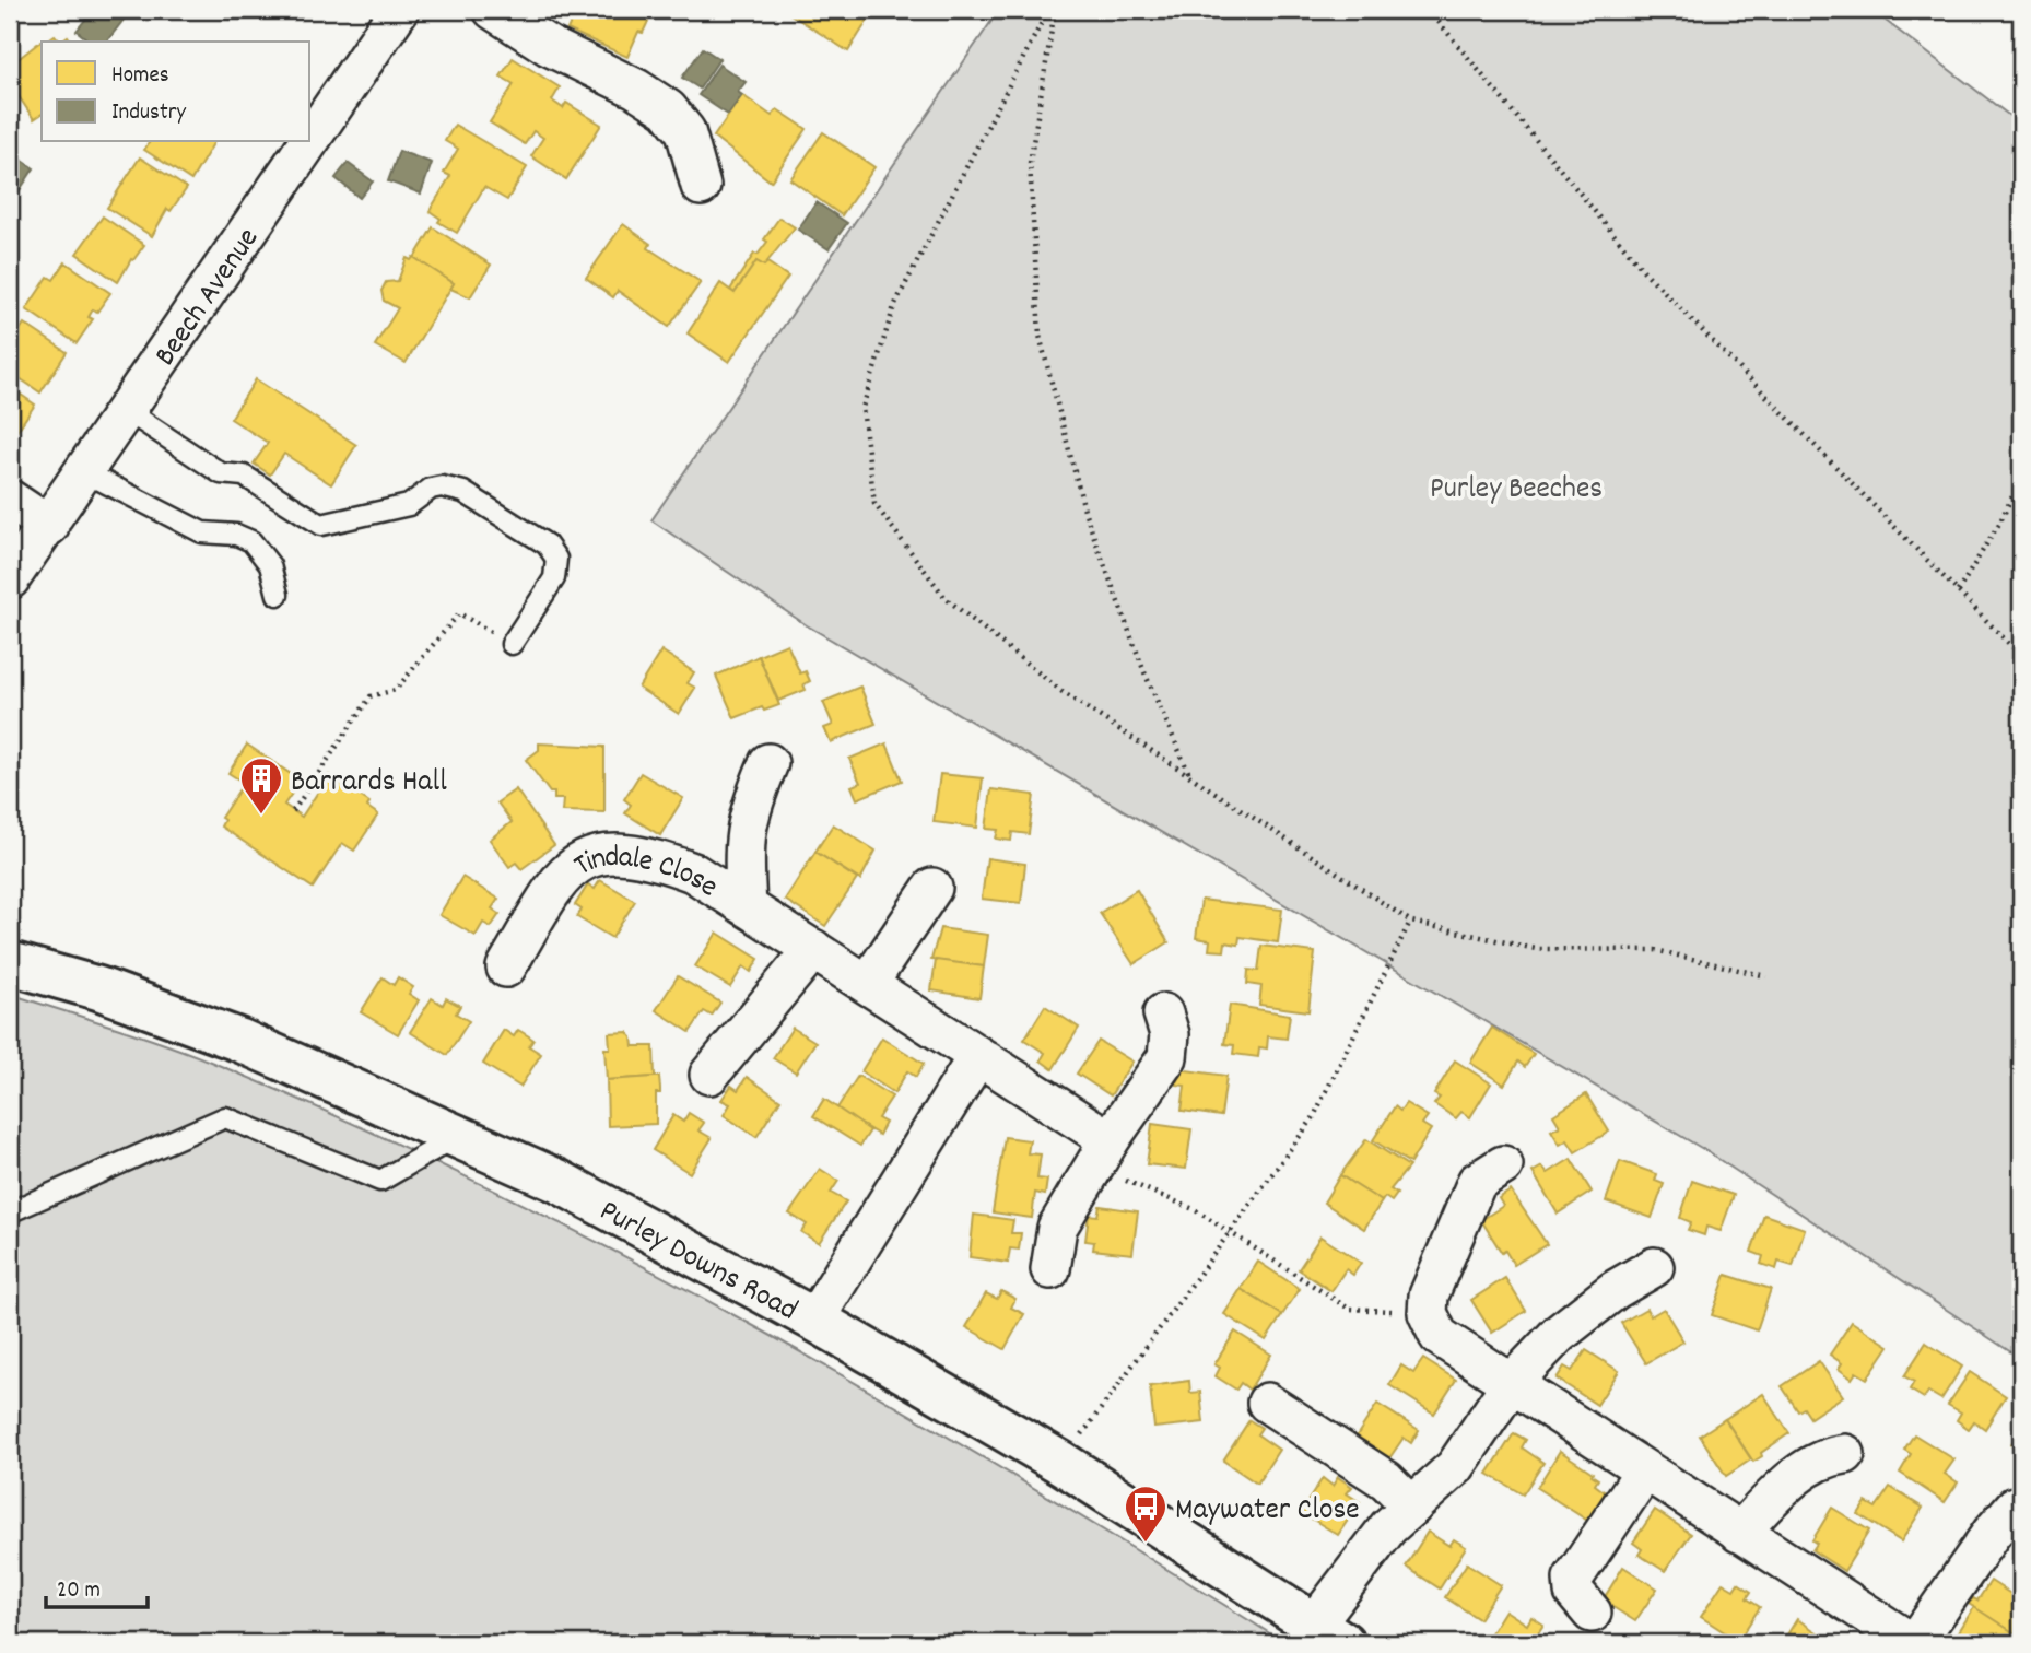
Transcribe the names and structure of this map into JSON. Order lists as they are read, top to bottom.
{
  "streets": {
    "street": ["Beech Avenue", "Tindale Close", "Purley Downs Road"]
  },
  "parks": ["Purley Beeches"],
  "places": {
    "building": ["Barrards Hall"],
    "bus stop": ["Maywater Close"]
  },
  "legend": ["Homes", "Industry"],
  "scale_bar": "20 m"
}
